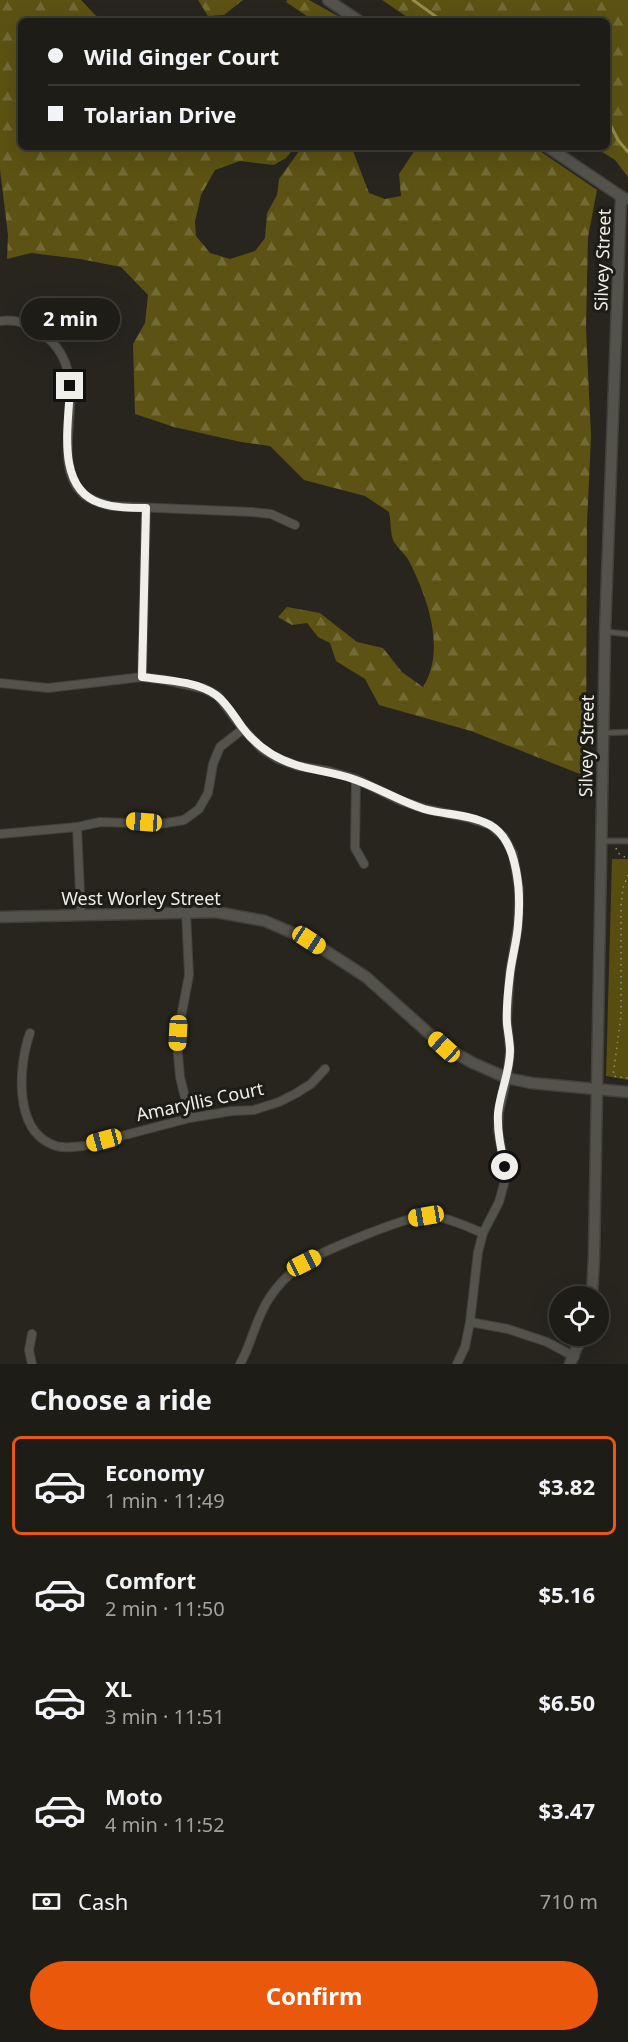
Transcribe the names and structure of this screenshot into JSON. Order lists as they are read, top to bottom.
{
  "streets": {
    "street": ["Silvey Street", "West Worley Street", "Amaryllis Court"]
  },
  "crossings": [
    ["Silvey Street", "West Worley Street"]
  ],
  "page": {
    "banner": ["Wild Ginger Court", "Tolarian Drive"],
    "bubble": "2 min",
    "heading": "Choose a ride",
    "list": [
      {
        "name": "Economy",
        "note": "1 min · 11:49",
        "value": "$3.82"
      },
      {
        "name": "Comfort",
        "note": "2 min · 11:50",
        "value": "$5.16"
      },
      {
        "name": "XL",
        "note": "3 min · 11:51",
        "value": "$6.50"
      },
      {
        "name": "Moto",
        "note": "4 min · 11:52",
        "value": "$3.47"
      }
    ],
    "pay": ["Cash", "710 m"],
    "buttons": "Confirm"
  }
}
